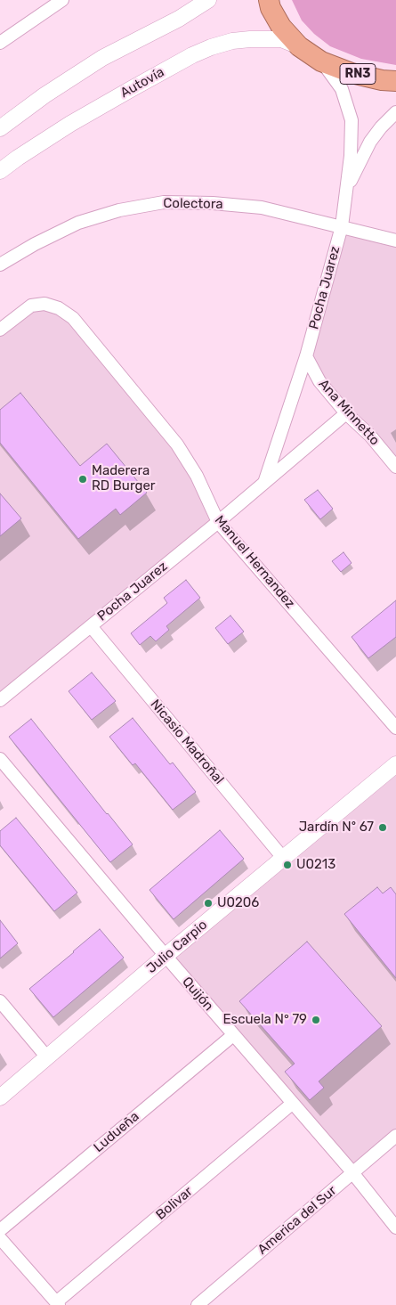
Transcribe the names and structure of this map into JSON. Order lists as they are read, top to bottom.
{
  "streets": {
    "highway": ["RN3"],
    "street": [
      "Autovía",
      "Colectora",
      "Pocha Juarez",
      "Ana Minnetto",
      "Manuel Hernandez",
      "Nicasio Madroñal",
      "Julio Carpio",
      "Quijón",
      "Ludueña",
      "Bolivar",
      "America del Sur"
    ]
  },
  "crossings": [
    ["RN3", "Autovía"],
    ["RN3", "Pocha Juarez"],
    ["Colectora", "Pocha Juarez"],
    ["Pocha Juarez", "Ana Minnetto"],
    ["Pocha Juarez", "Manuel Hernandez"],
    ["Pocha Juarez", "Nicasio Madroñal"],
    ["Nicasio Madroñal", "Julio Carpio"],
    ["Julio Carpio", "Quijón"],
    ["Quijón", "Ludueña"],
    ["Quijón", "Bolivar"],
    ["Quijón", "America del Sur"]
  ],
  "places": [
    "Maderera RD Burger",
    "Jardín Nº 67",
    "U0213",
    "U0206",
    "Escuela N° 79"
  ]
}
